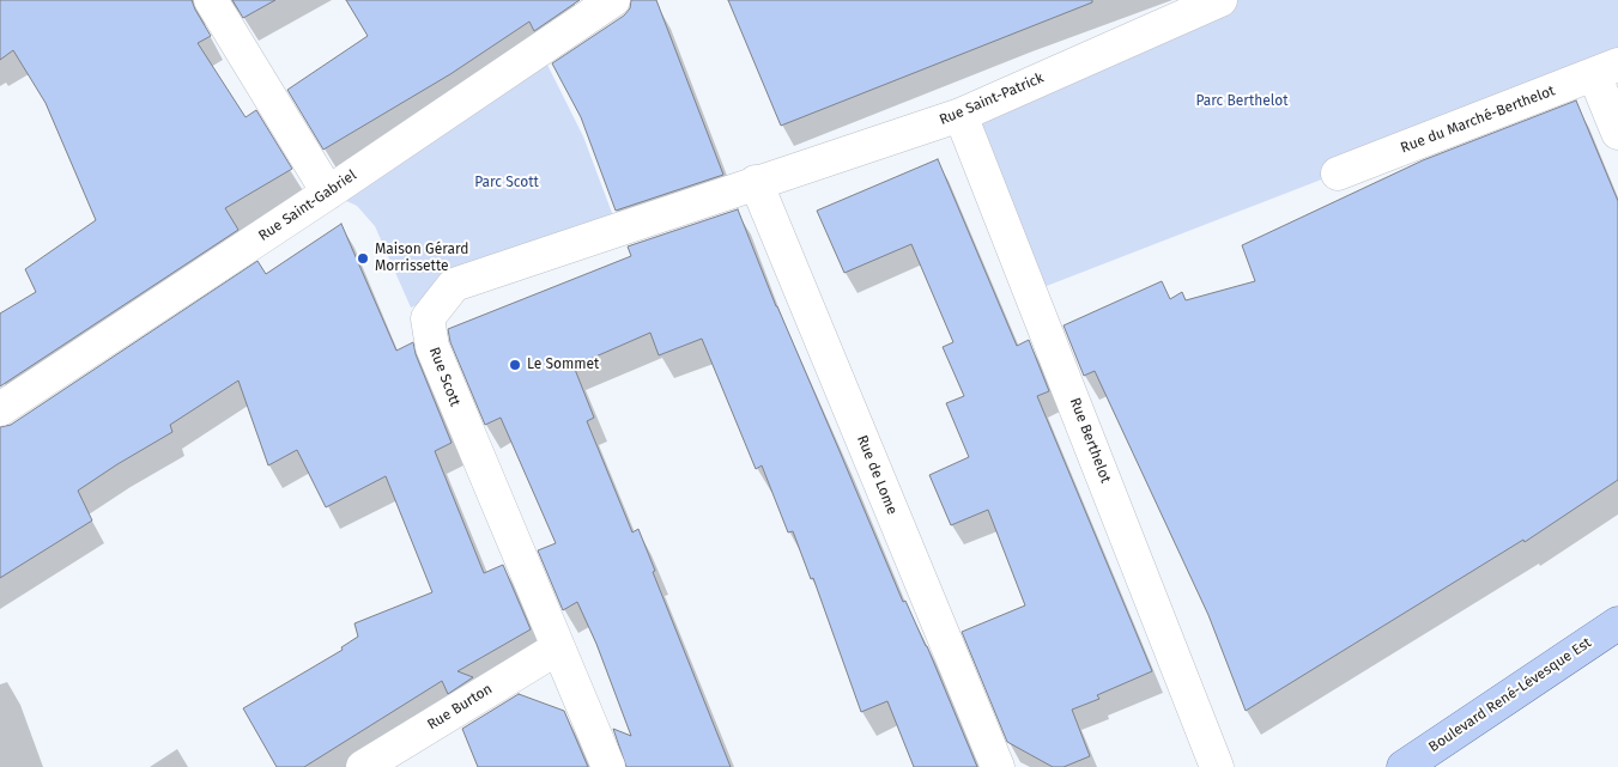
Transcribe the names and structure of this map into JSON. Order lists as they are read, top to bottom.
{
  "streets": {
    "main road": ["Boulevard René-Lévesque Est"],
    "street": [
      "Rue Saint-Patrick",
      "Rue du Marché-Berthelot",
      "Rue Saint-Gabriel",
      "Rue Scott",
      "Rue Berthelot",
      "Rue de Lome",
      "Rue Burton"
    ]
  },
  "crossings": [
    ["Rue Saint-Patrick", "Rue Scott"],
    ["Rue Saint-Patrick", "Rue Berthelot"],
    ["Rue Saint-Patrick", "Rue de Lome"],
    ["Rue Scott", "Rue de Lome"],
    ["Rue Scott", "Rue Burton"]
  ],
  "parks": ["Parc Berthelot", "Parc Scott"],
  "places": ["Maison Gérard Morrissette", "Le Sommet"]
}
